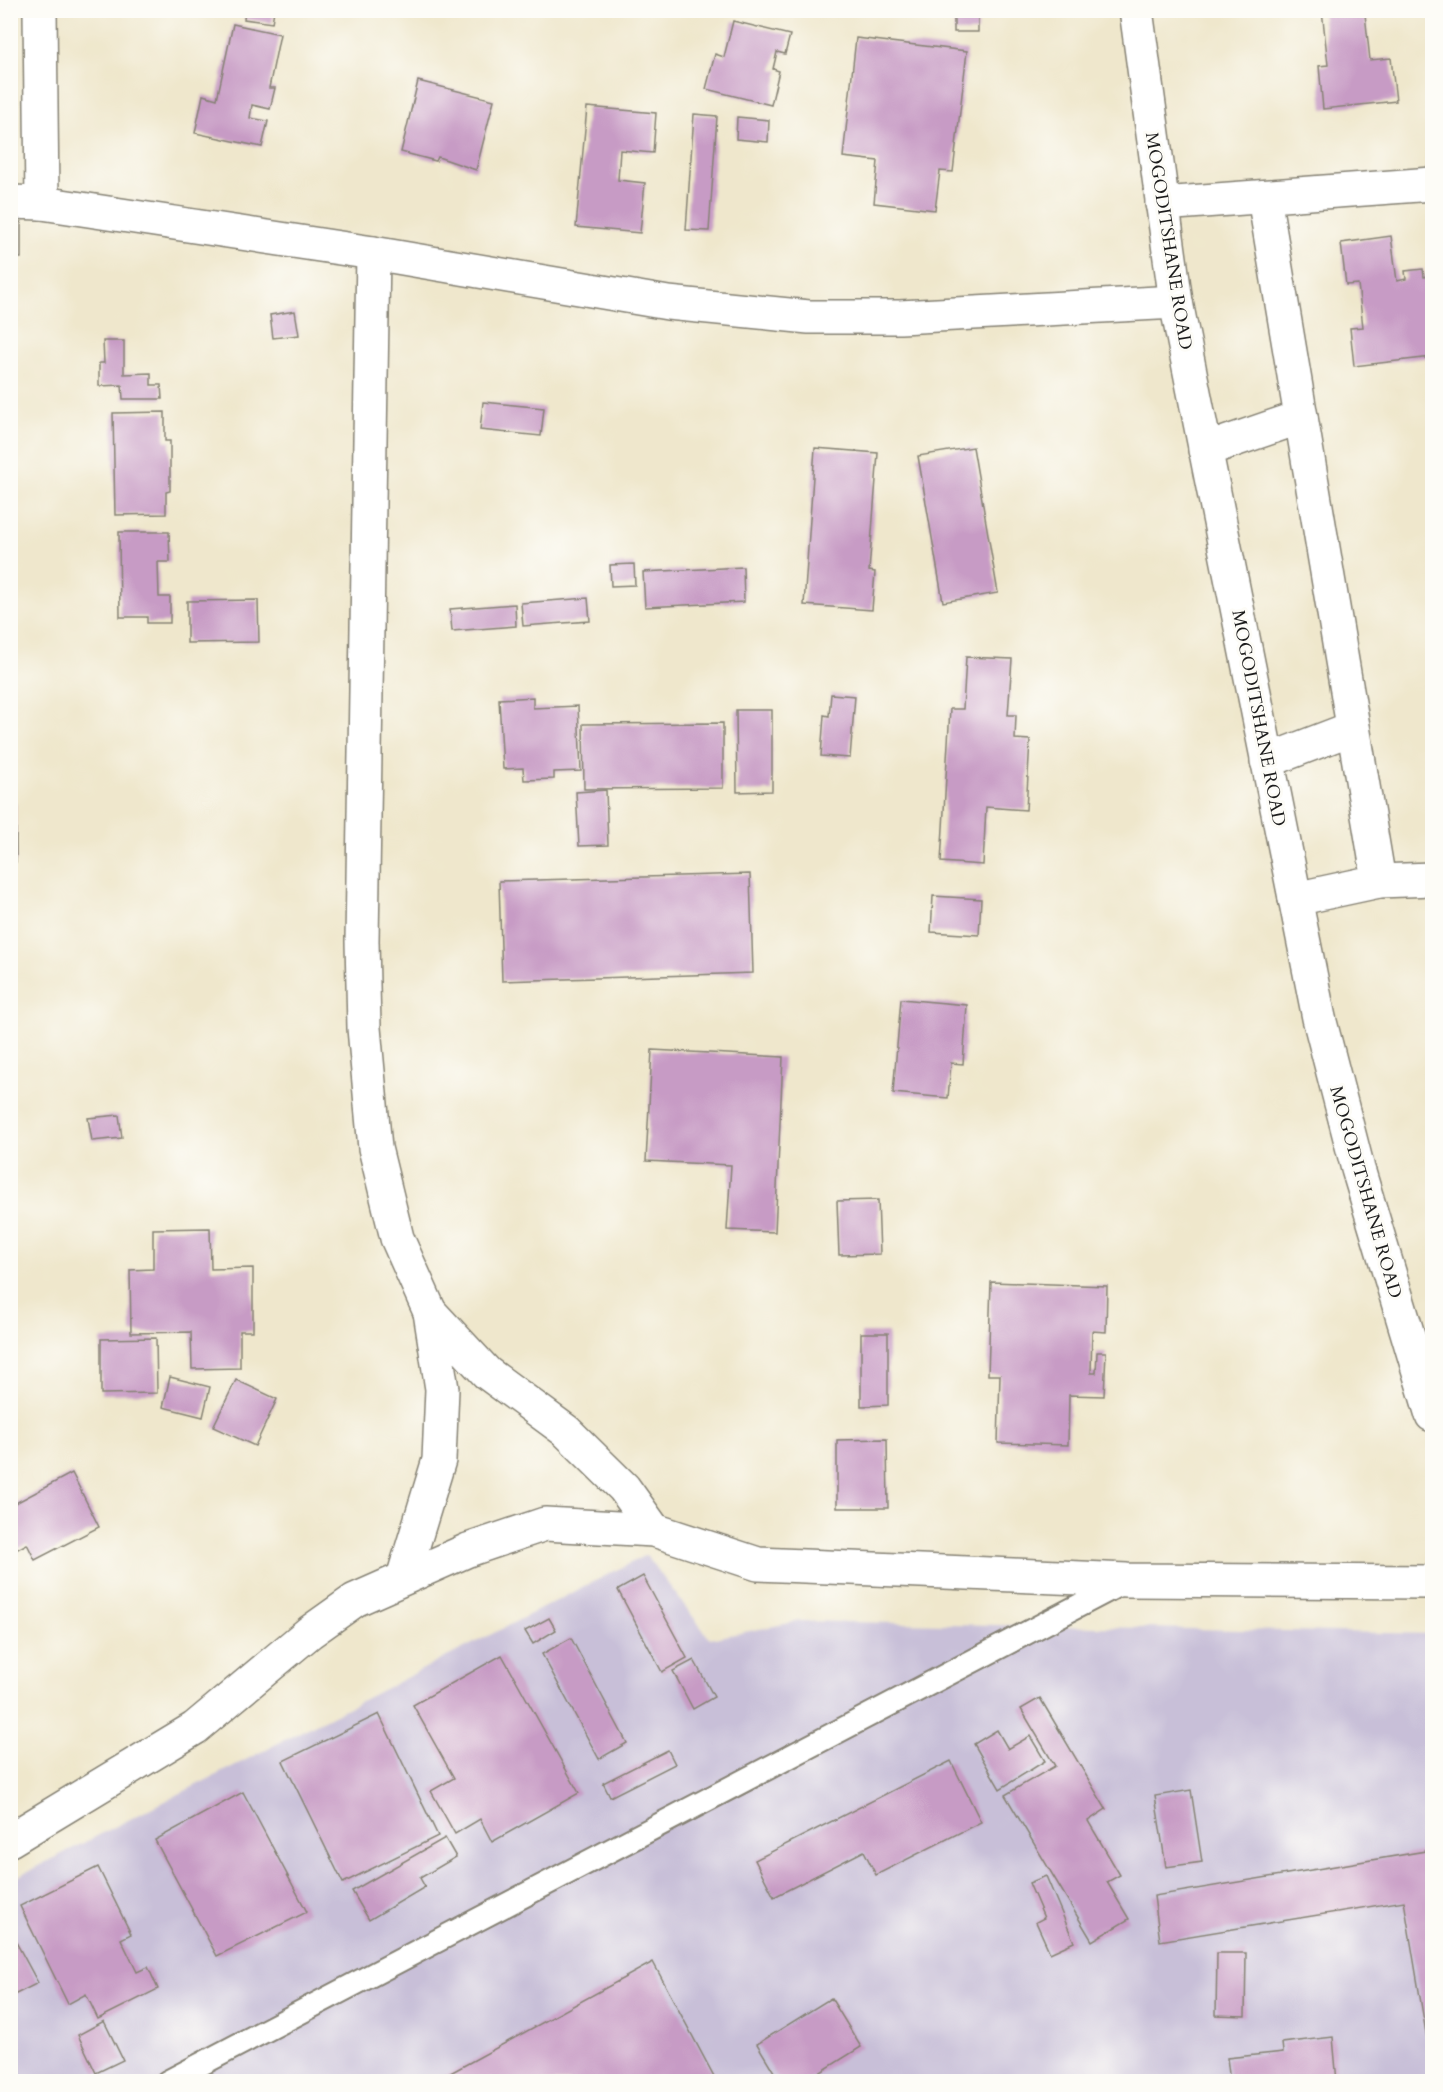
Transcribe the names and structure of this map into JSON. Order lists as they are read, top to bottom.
{
  "streets": {
    "street": ["MOGODITSHANE ROAD"]
  }
}
